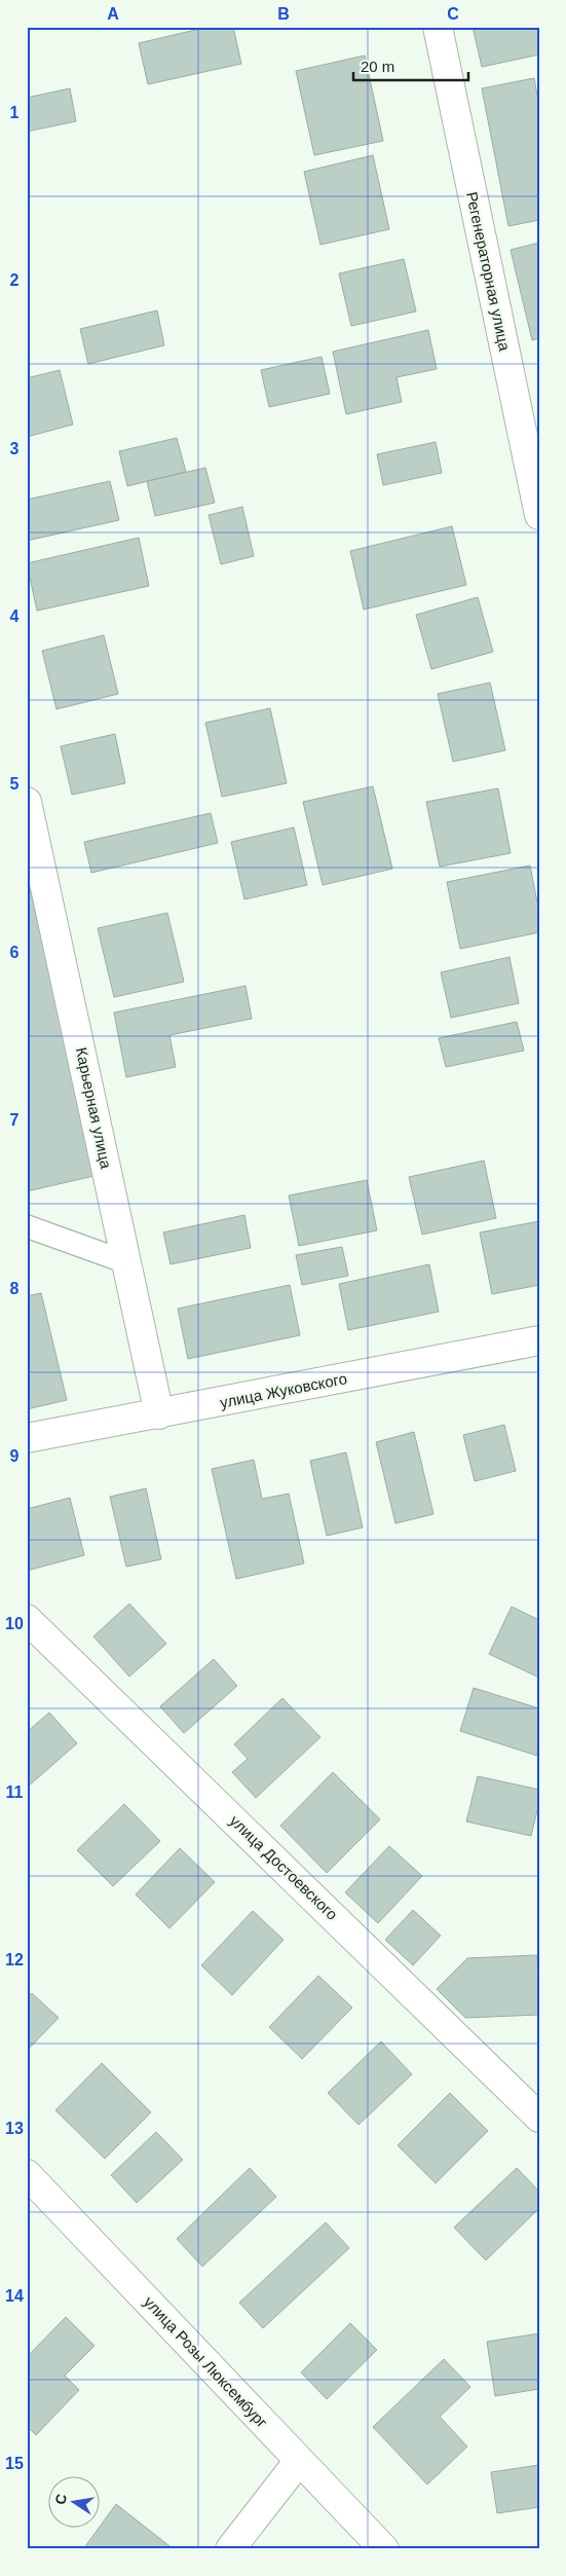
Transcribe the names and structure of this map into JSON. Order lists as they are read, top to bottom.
{
  "streets": {
    "street": [
      "Регенераторная улица",
      "Карьерная улица",
      "улица Жуковского",
      "улица Достоевского",
      "улица Розы Люксембург"
    ]
  },
  "crossings": [
    ["Карьерная улица", "улица Жуковского"]
  ],
  "scale_bar": "20 m",
  "north": "left",
  "grid": {
    "columns": ["A", "B", "C"],
    "rows": [
      "1",
      "2",
      "3",
      "4",
      "5",
      "6",
      "7",
      "8",
      "9",
      "10",
      "11",
      "12",
      "13",
      "14",
      "15"
    ]
  }
}
